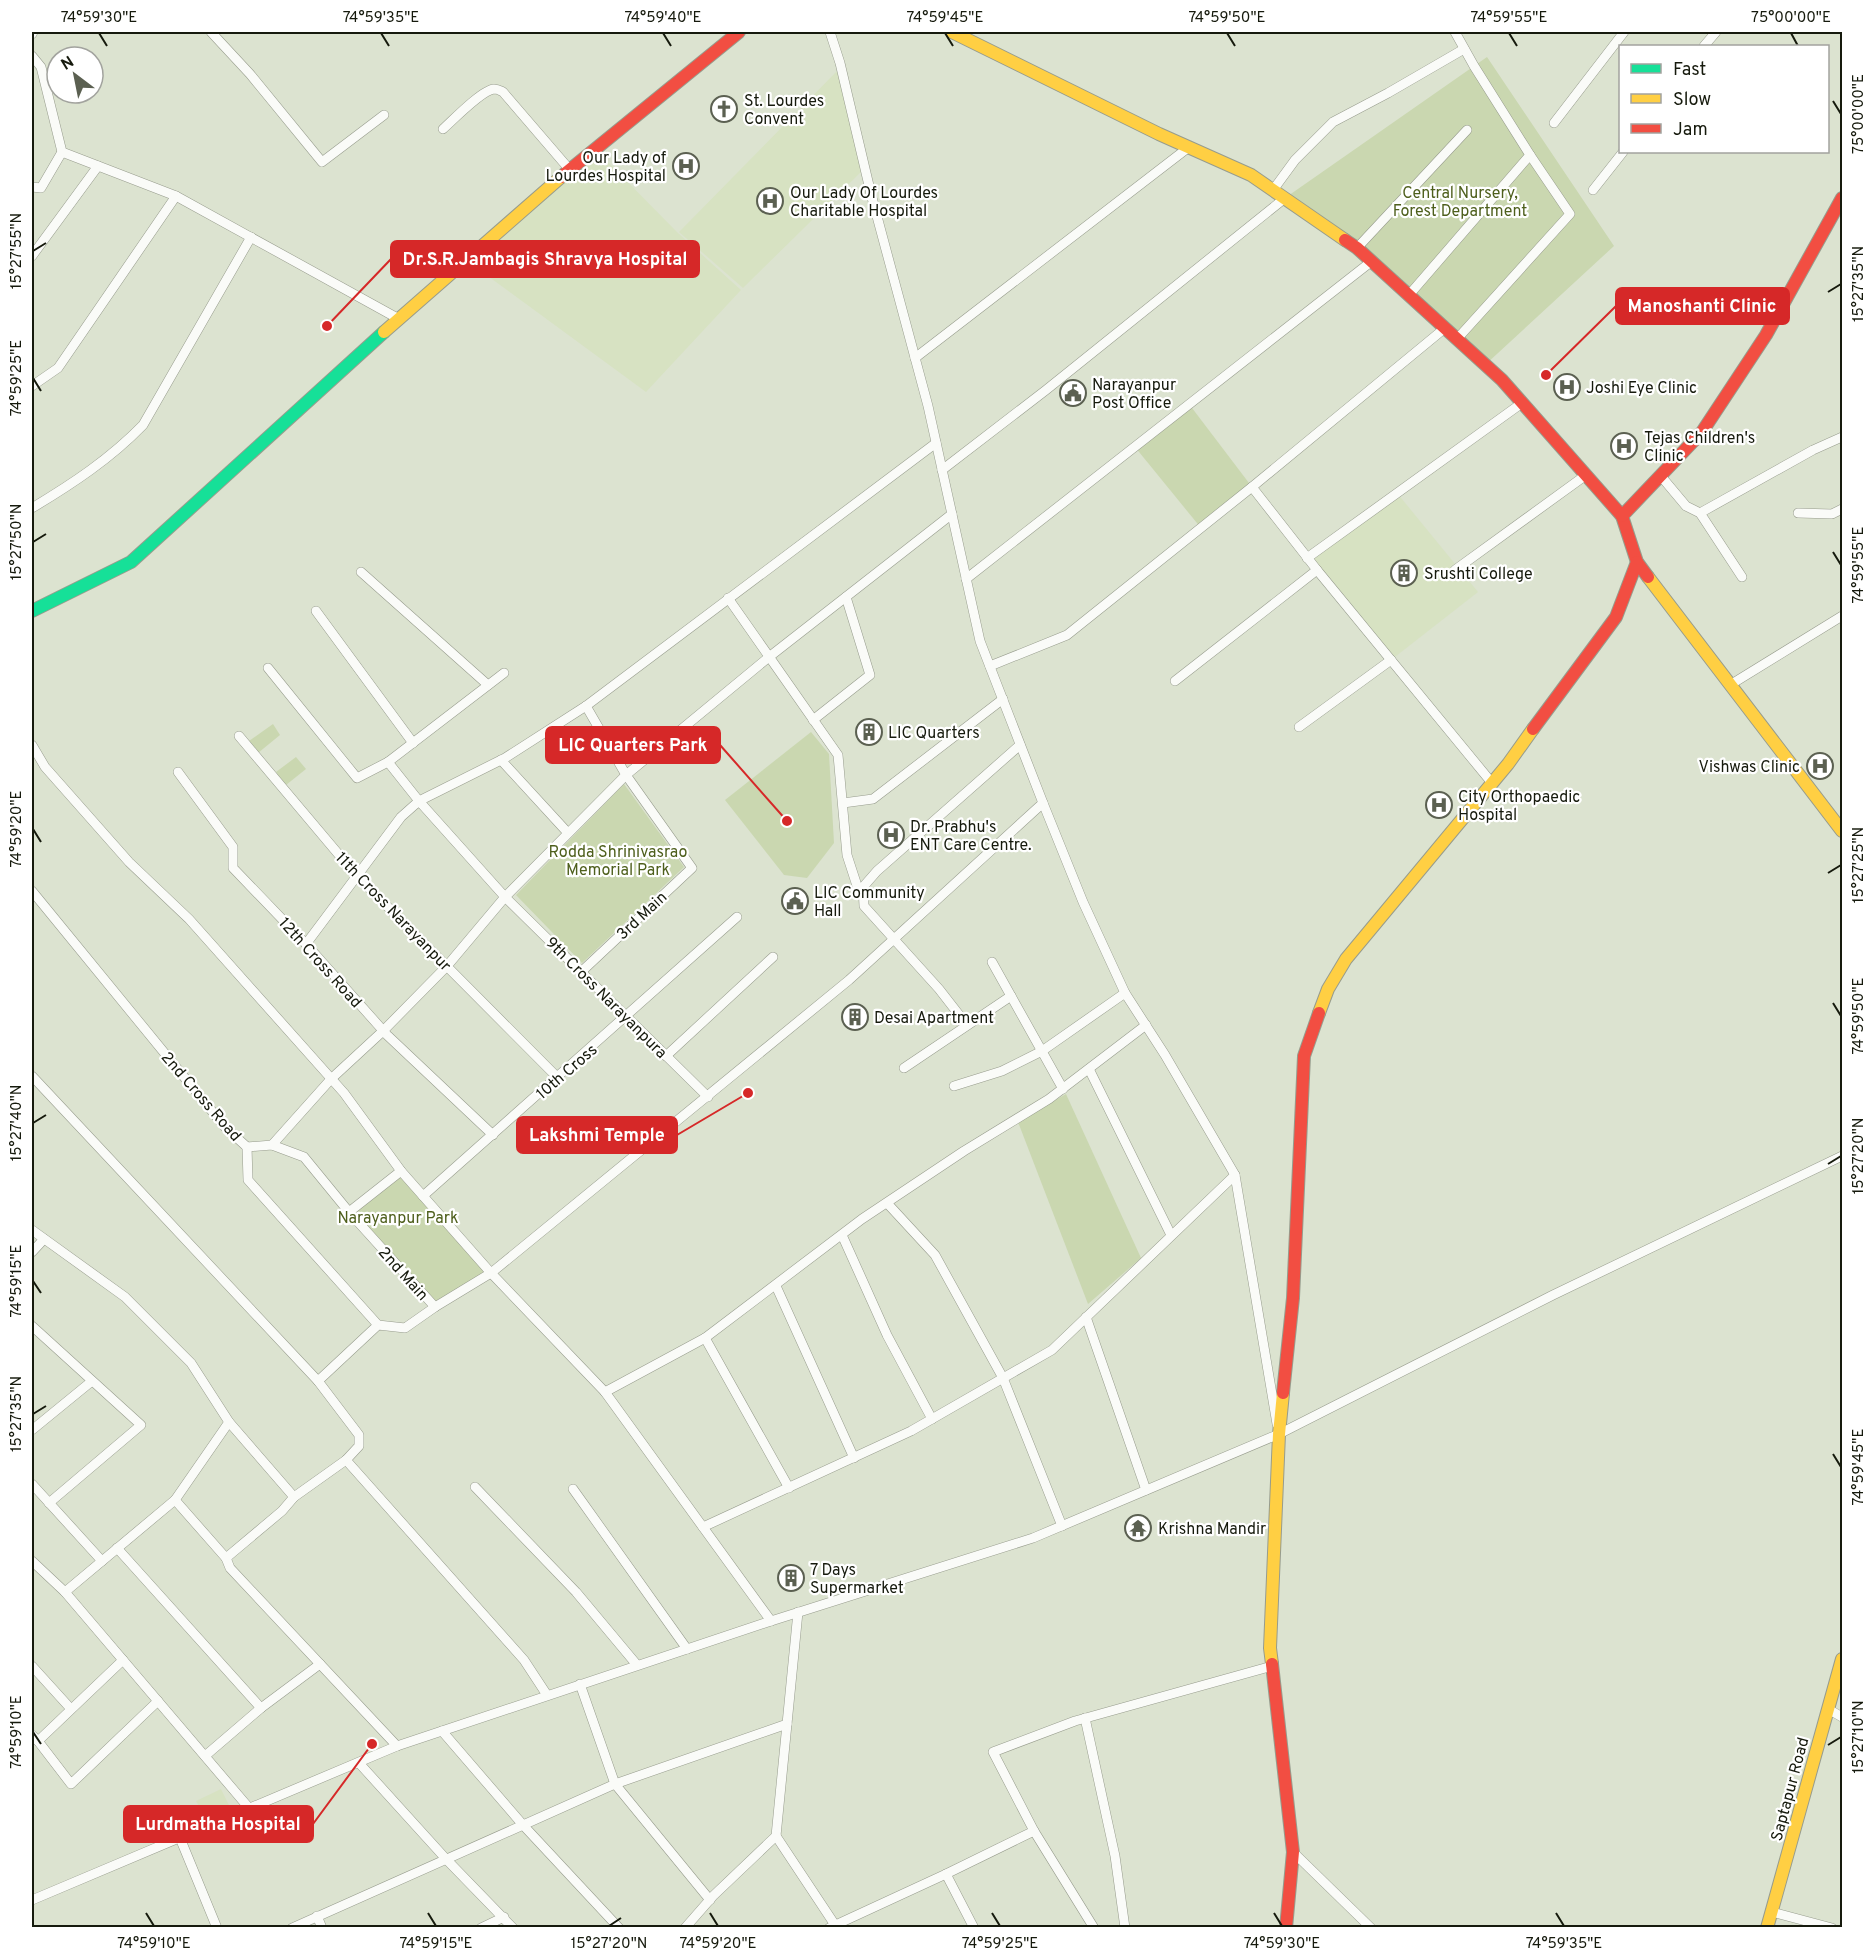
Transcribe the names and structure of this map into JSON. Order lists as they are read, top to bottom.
{
  "streets": {
    "street": [
      "11th Cross Narayanpur",
      "3rd Main",
      "12th Cross Road",
      "9th Cross Narayanpura",
      "10th Cross",
      "2nd Cross Road",
      "2nd Main",
      "Saptapur Road"
    ]
  },
  "crossings": [
    ["11th Cross Narayanpur", "10th Cross"],
    ["3rd Main", "9th Cross Narayanpura"],
    ["12th Cross Road", "10th Cross"],
    ["9th Cross Narayanpura", "10th Cross"],
    ["2nd Cross Road", "2nd Main"]
  ],
  "parks": ["Central Nursery, Forest Department", "Rodda Shrinivasrao Memorial Park", "Narayanpur Park"],
  "places": {
    "church": ["St. Lourdes Convent"],
    "hospital": [
      "Our Lady of Lourdes Hospital",
      "Our Lady Of Lourdes Charitable Hospital",
      "Joshi Eye Clinic",
      "Tejas Children's Clinic",
      "Vishwas Clinic",
      "City Orthopaedic Hospital",
      "Dr. Prabhu's ENT Care Centre."
    ],
    "other": [
      "Dr.S.R.Jambagis Shravya Hospital",
      "Manoshanti Clinic",
      "LIC Quarters Park",
      "Lakshmi Temple",
      "Lurdmatha Hospital"
    ],
    "public building": ["Narayanpur Post Office", "LIC Community Hall"],
    "building": [
      "Srushti College",
      "LIC Quarters",
      "Desai Apartment",
      "7 Days Supermarket"
    ],
    "temple": ["Krishna Mandir"]
  },
  "legend": ["Fast", "Slow", "Jam"],
  "north": "top left",
  "coordinates": [
    "74°59'30\"E",
    "74°59'35\"E",
    "74°59'40\"E",
    "74°59'45\"E",
    "74°59'50\"E",
    "74°59'55\"E",
    "75°00'00\"E",
    "15°27'55\"N",
    "15°27'35\"N",
    "74°59'25\"E",
    "15°27'50\"N",
    "74°59'20\"E",
    "15°27'25\"N",
    "15°27'40\"N",
    "15°27'20\"N",
    "74°59'15\"E",
    "74°59'10\"E",
    "15°27'10\"N"
  ]
}
